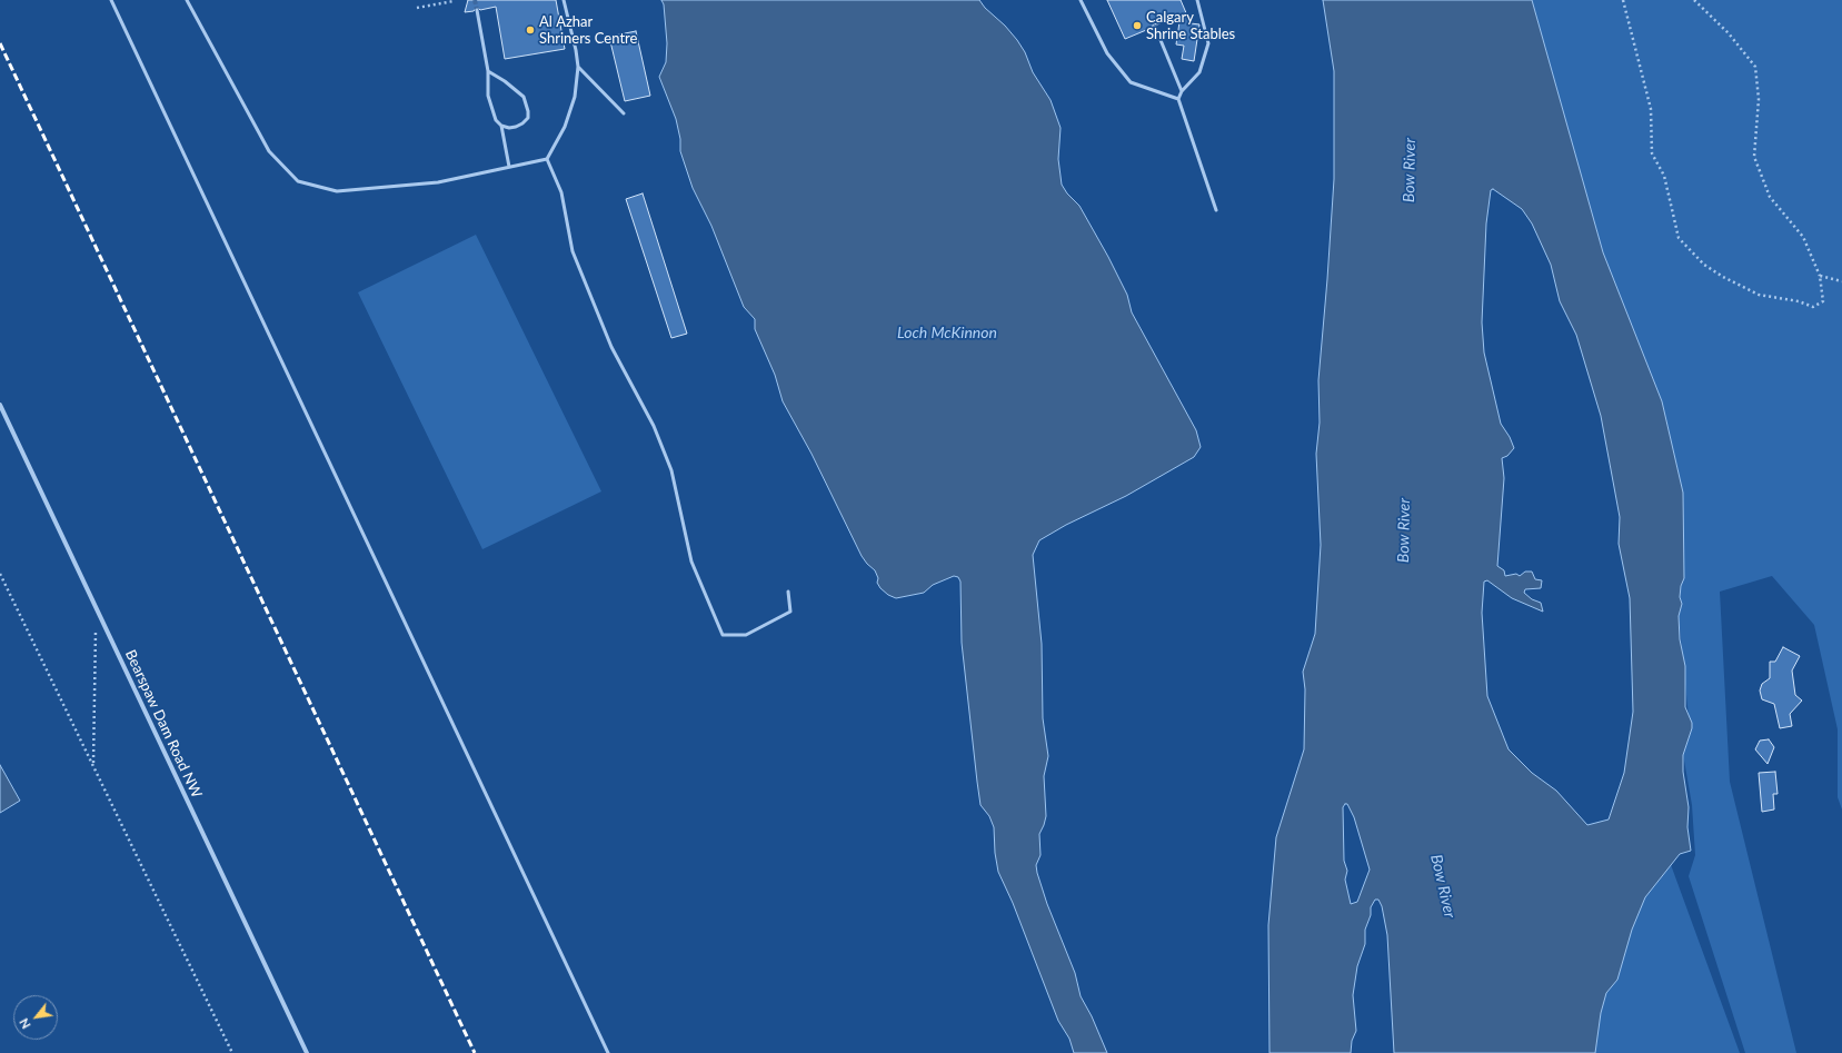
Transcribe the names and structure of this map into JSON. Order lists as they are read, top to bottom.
{
  "streets": {
    "street": ["Bearspaw Dam Road NW"]
  },
  "water": ["Bow River", "Loch McKinnon"],
  "places": ["Calgary Shrine Stables", "Al Azhar Shriners Centre"],
  "north": "bottom left"
}
